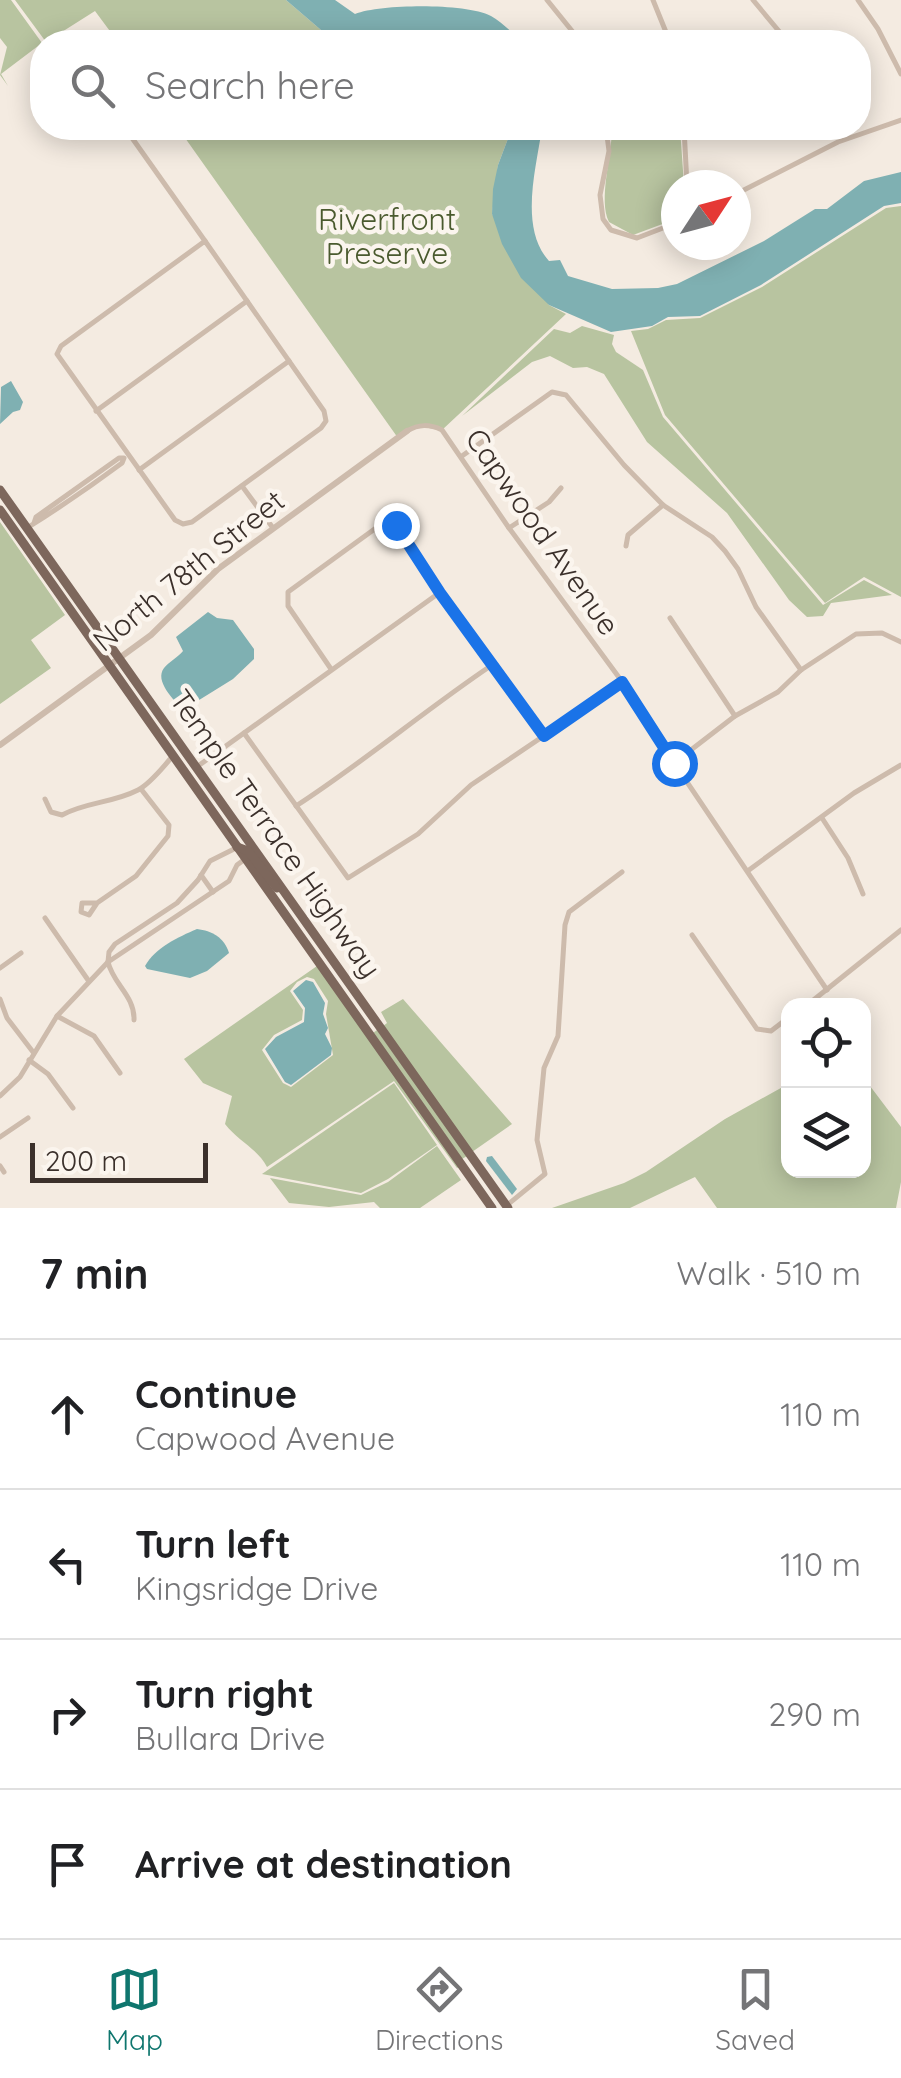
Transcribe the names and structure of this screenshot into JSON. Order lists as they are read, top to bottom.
{
  "streets": {
    "main road": ["Temple Terrace Highway"],
    "street": ["Capwood Avenue", "North 78th Street"]
  },
  "crossings": [
    ["Capwood Avenue", "North 78th Street"],
    ["North 78th Street", "Temple Terrace Highway"]
  ],
  "parks": ["Riverfront Preserve"],
  "scale_bar": "200 m",
  "north": "top right",
  "page": {
    "search": "Search here",
    "scale": "200 m",
    "heading": ["7 min", "Walk · 510 m"],
    "list": [
      ["Continue", "Capwood Avenue", "110 m"],
      ["Turn left", "Kingsridge Drive", "110 m"],
      ["Turn right", "Bullara Drive", "290 m"],
      "Arrive at destination"
    ],
    "nav": ["Map", "Directions", "Saved"]
  }
}
